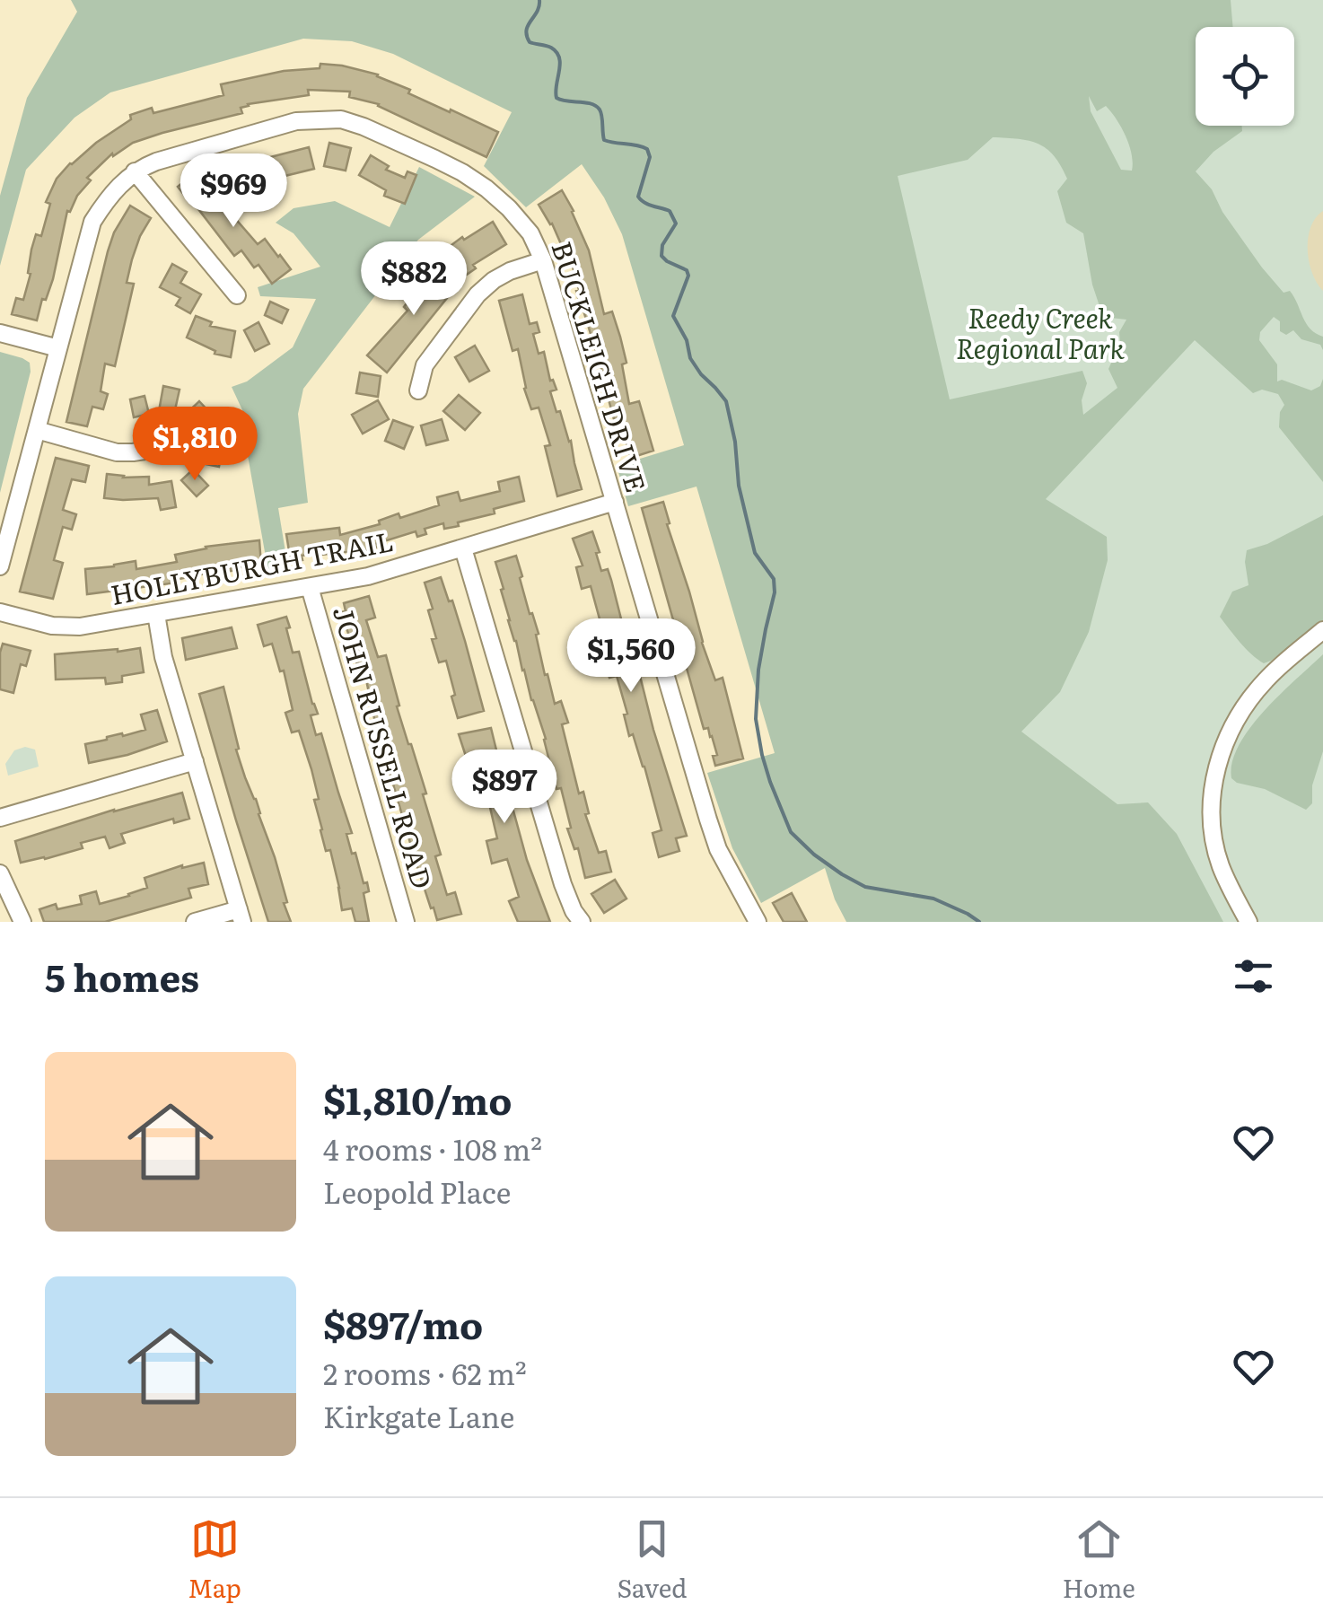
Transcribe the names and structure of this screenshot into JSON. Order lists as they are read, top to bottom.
{
  "streets": {
    "street": ["BUCKLEIGH DRIVE", "HOLLYBURGH TRAIL", "JOHN RUSSELL ROAD"]
  },
  "crossings": [
    ["BUCKLEIGH DRIVE", "HOLLYBURGH TRAIL"],
    ["HOLLYBURGH TRAIL", "JOHN RUSSELL ROAD"]
  ],
  "parks": ["Reedy Creek Regional Park"],
  "page": {
    "price": [
      "$969",
      "$882",
      "$1,810",
      "$1,560",
      "$897"
    ],
    "heading": "5 homes",
    "list": [
      {
        "name": "$1,810/mo",
        "note": "4 rooms · 108 m² · Leopold Place"
      },
      {
        "name": "$897/mo",
        "note": "2 rooms · 62 m² · Kirkgate Lane"
      }
    ],
    "tabs": ["Map", "Saved", "Home"]
  }
}
